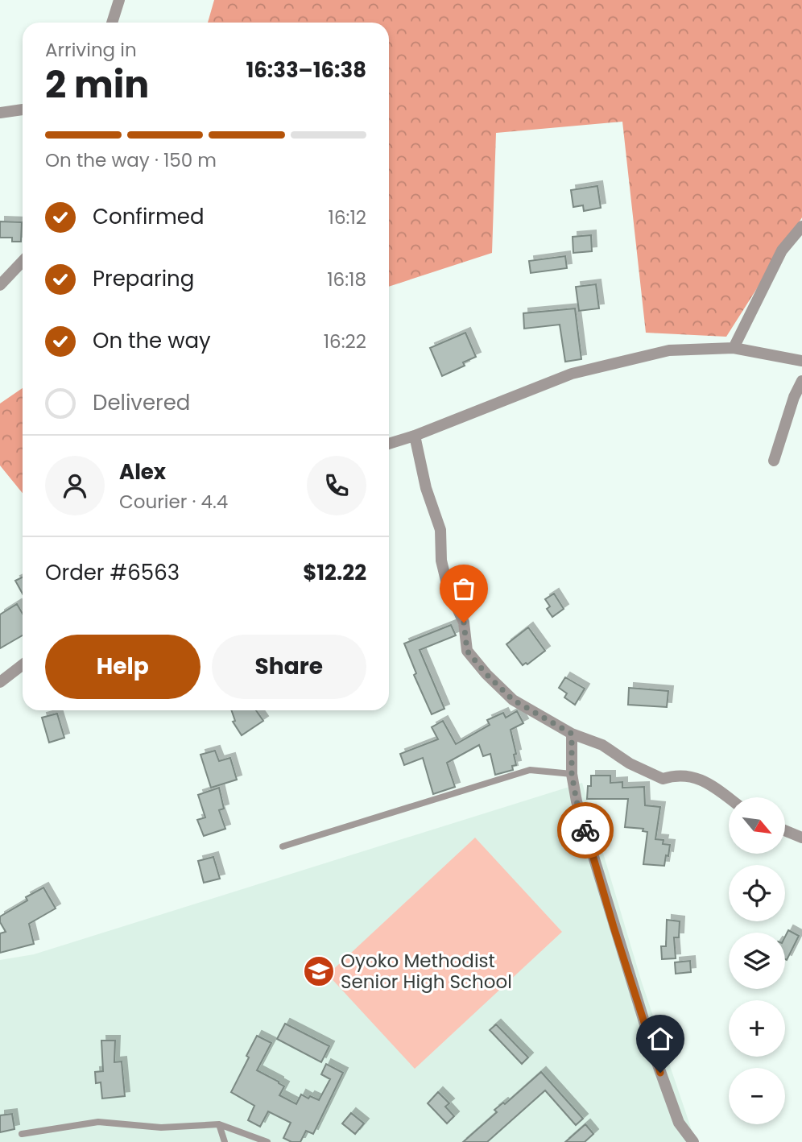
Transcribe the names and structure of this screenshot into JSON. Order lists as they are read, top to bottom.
{
  "places": {
    "school or university": ["Oyoko Methodist Senior High School"]
  },
  "north": "bottom right",
  "page": {
    "heading": ["2 min", "Arriving in", "16:33–16:38"],
    "panel": [
      "Alex",
      "Courier · 4.4",
      "Order #6563",
      "$12.22"
    ],
    "bar": "On the way · 150 m",
    "list": [
      ["Confirmed", "16:12"],
      ["Preparing", "16:18"],
      ["On the way", "16:22"],
      "Delivered"
    ],
    "buttons": ["Help", "Share"],
    "map_buttons": ["+", "−"]
  }
}
